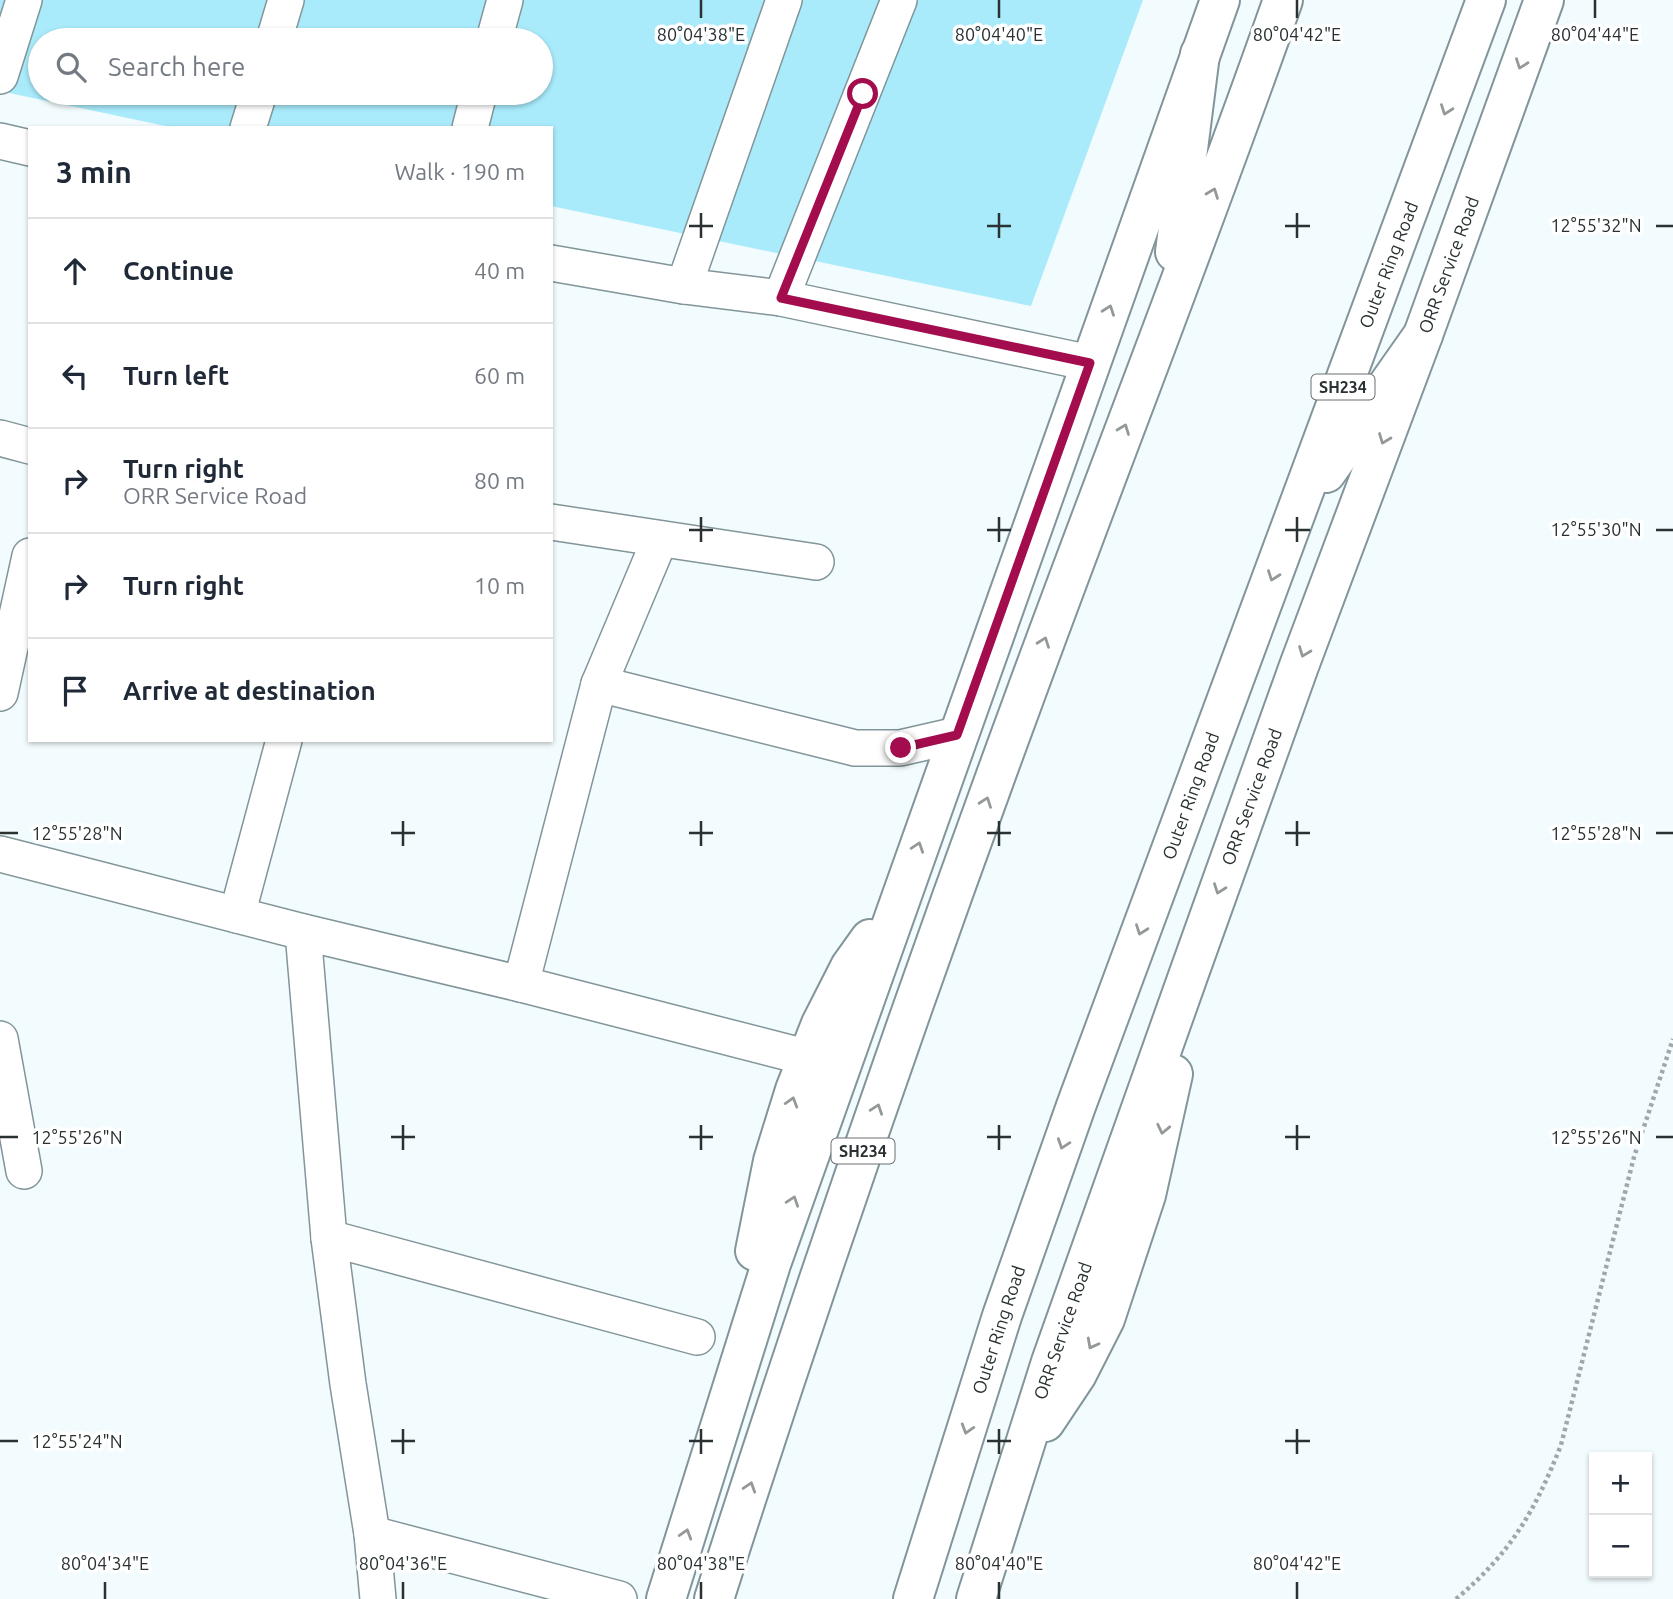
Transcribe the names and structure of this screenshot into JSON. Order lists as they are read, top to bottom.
{
  "streets": {
    "main road": ["Outer Ring Road", "ORR Service Road", "SH234"]
  },
  "page": {
    "search": "Search here",
    "heading": ["3 min", "Walk · 190 m"],
    "list": [
      ["Continue", "40 m"],
      ["Turn left", "60 m"],
      ["Turn right", "ORR Service Road", "80 m"],
      ["Turn right", "10 m"],
      "Arrive at destination"
    ],
    "map_buttons": ["+", "−"]
  },
  "coordinates": [
    "80°04'38\"E",
    "80°04'40\"E",
    "80°04'42\"E",
    "80°04'44\"E",
    "12°55'32\"N",
    "12°55'30\"N",
    "12°55'28\"N",
    "12°55'26\"N",
    "12°55'24\"N",
    "80°04'34\"E",
    "80°04'36\"E"
  ]
}
